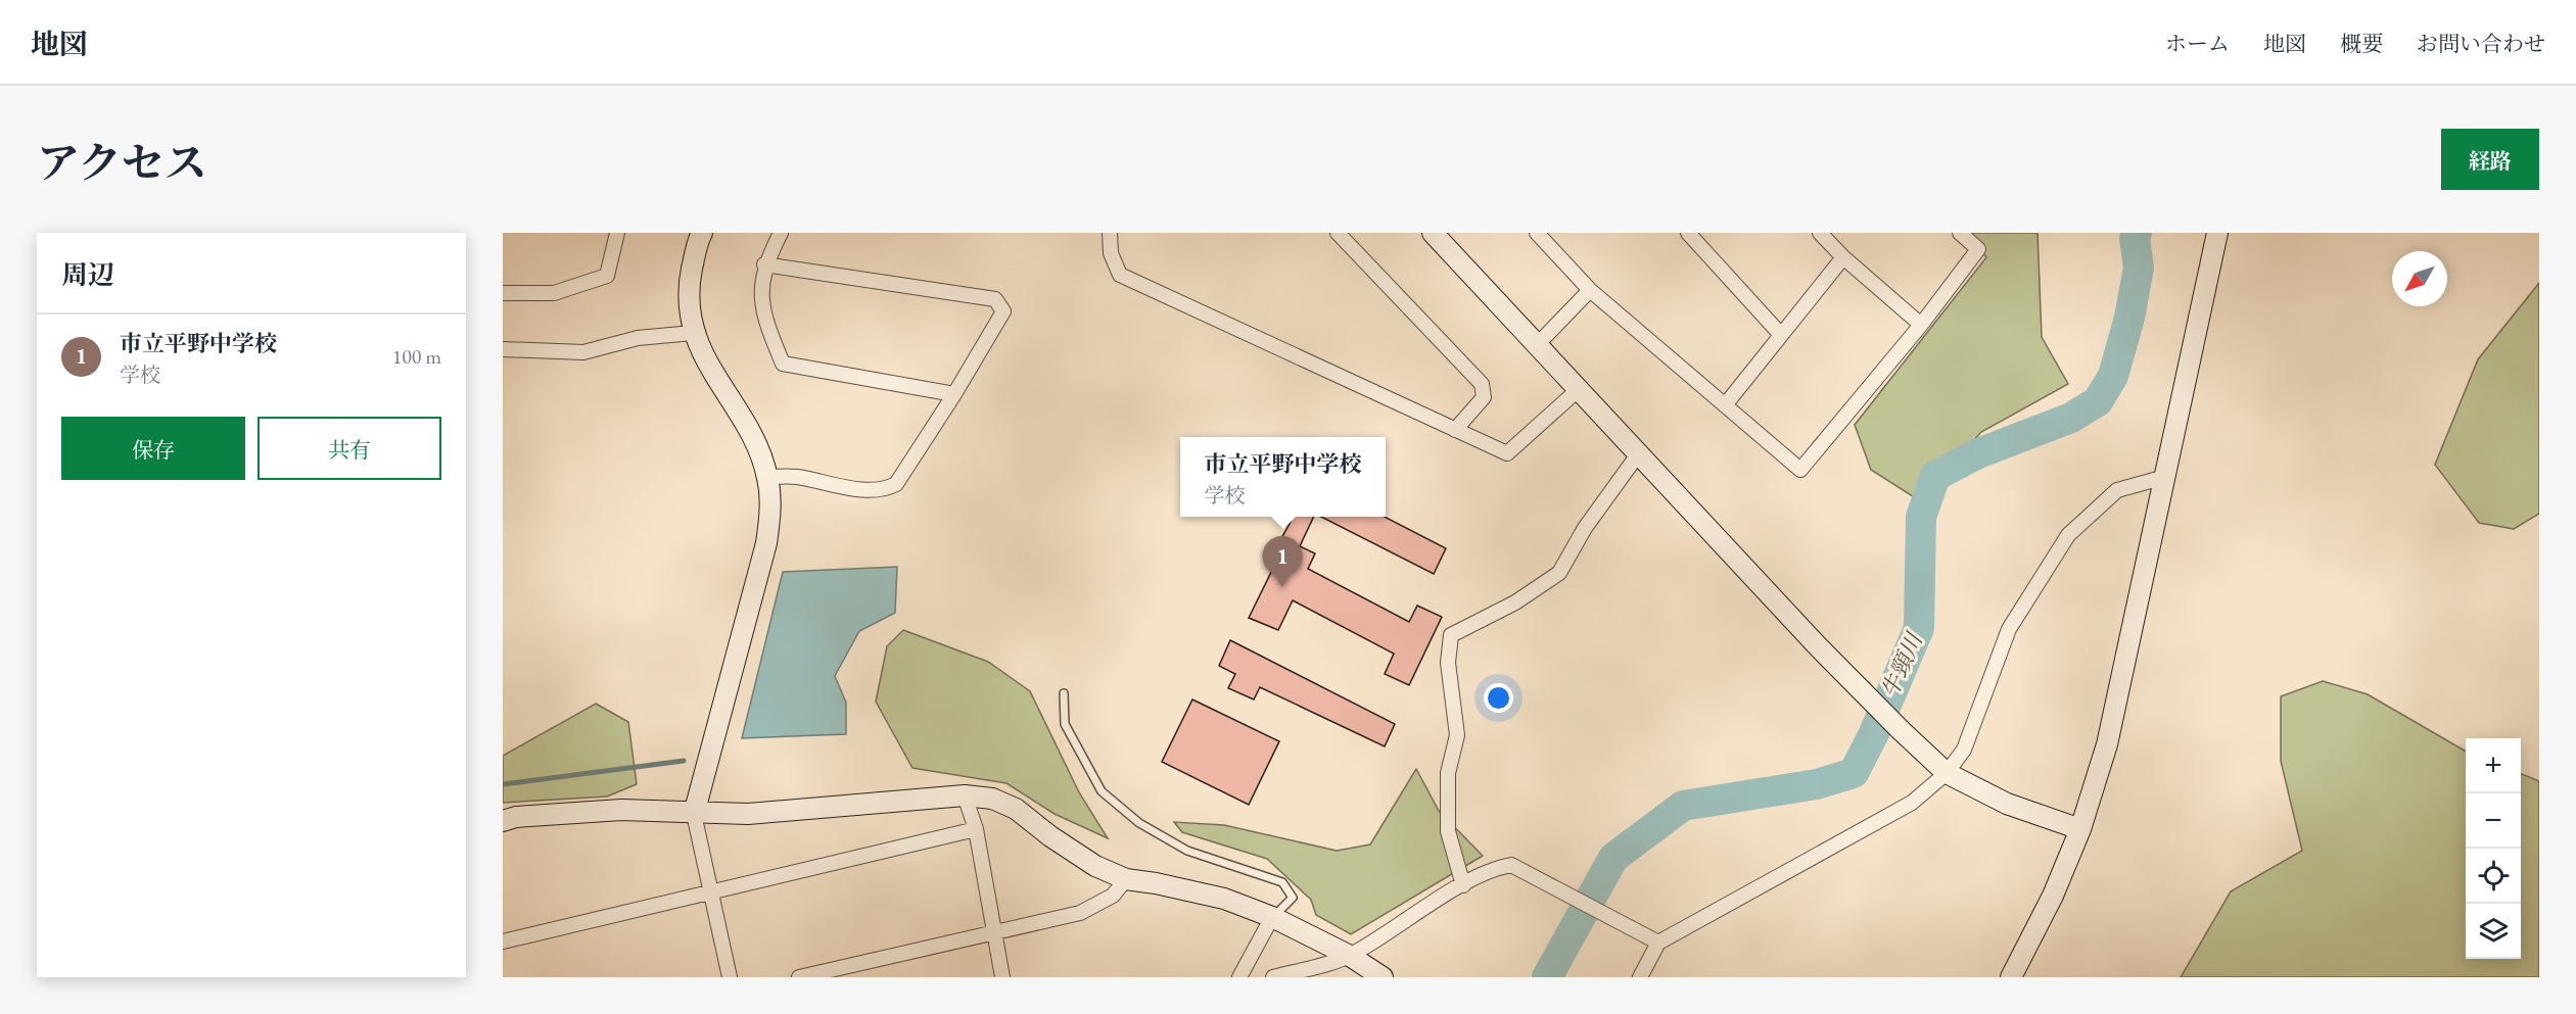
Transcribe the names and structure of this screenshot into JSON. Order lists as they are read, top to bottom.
{
  "water": ["牛頸川"],
  "north": "bottom left",
  "page": {
    "header": "地図",
    "nav": [
      "ホーム",
      "地図",
      "概要",
      "お問い合わせ"
    ],
    "title": "アクセス",
    "buttons": [
      "経路",
      ["保存", "共有"]
    ],
    "heading": "周辺",
    "list": [
      {
        "mark": "1",
        "name": "市立平野中学校",
        "note": "学校",
        "value": "100 m"
      }
    ],
    "popup": ["市立平野中学校", "学校"],
    "pins": "1",
    "map_buttons": ["+", "−"]
  }
}
